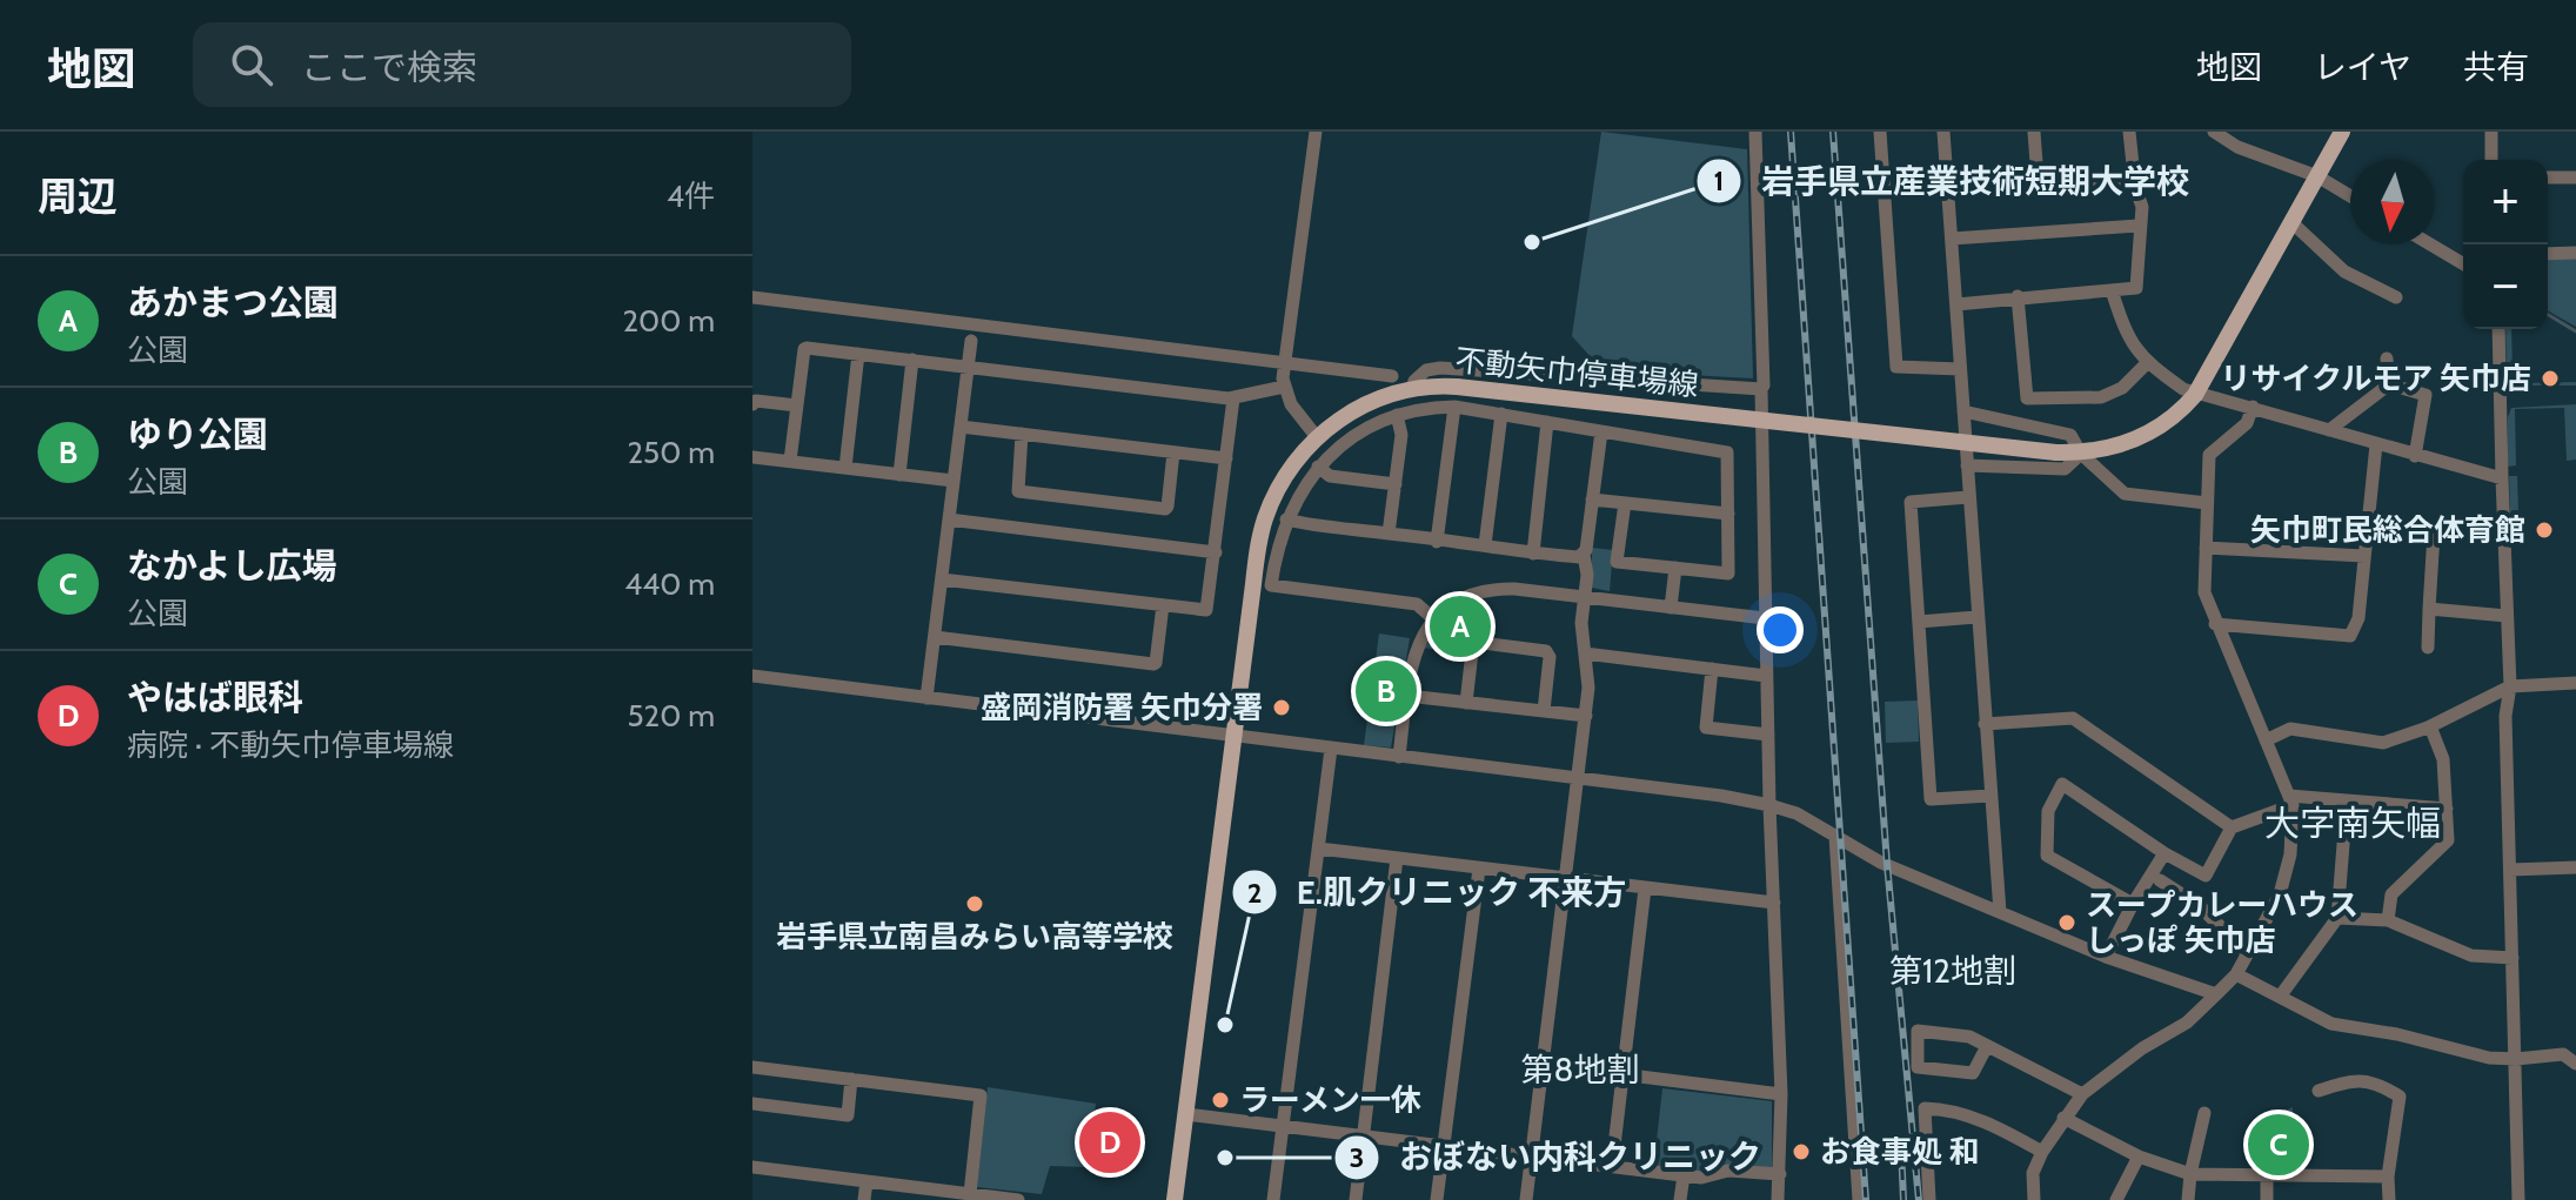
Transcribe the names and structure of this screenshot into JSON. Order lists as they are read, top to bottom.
{
  "streets": {
    "main road": ["不動矢巾停車場線"]
  },
  "districts": ["大字南矢幅", "第12地割", "第8地割"],
  "places": [
    "岩手県立産業技術短期大学校",
    "リサイクルモア 矢巾店",
    "矢巾町民総合体育館",
    "盛岡消防署 矢巾分署",
    "岩手県立南昌みらい高等学校",
    "スープカレーハウス しっぽ 矢巾店",
    "E.肌クリニック 不来方",
    "ラーメン一休",
    "お食事処 和",
    "おぼない内科クリニック"
  ],
  "north": "bottom",
  "page": {
    "header": "地図",
    "search": "ここで検索",
    "nav": ["地図", "レイヤ", "共有"],
    "heading": ["周辺", "4件"],
    "map_buttons": ["+", "−"],
    "list": [
      {
        "mark": "A",
        "name": "あかまつ公園",
        "note": "公園",
        "value": "200 m"
      },
      {
        "mark": "B",
        "name": "ゆり公園",
        "note": "公園",
        "value": "250 m"
      },
      {
        "mark": "C",
        "name": "なかよし広場",
        "note": "公園",
        "value": "440 m"
      },
      {
        "mark": "D",
        "name": "やはば眼科",
        "note": "病院 · 不動矢巾停車場線",
        "value": "520 m"
      }
    ],
    "pins": [
      "A",
      "B",
      "D",
      "C"
    ]
  }
}
